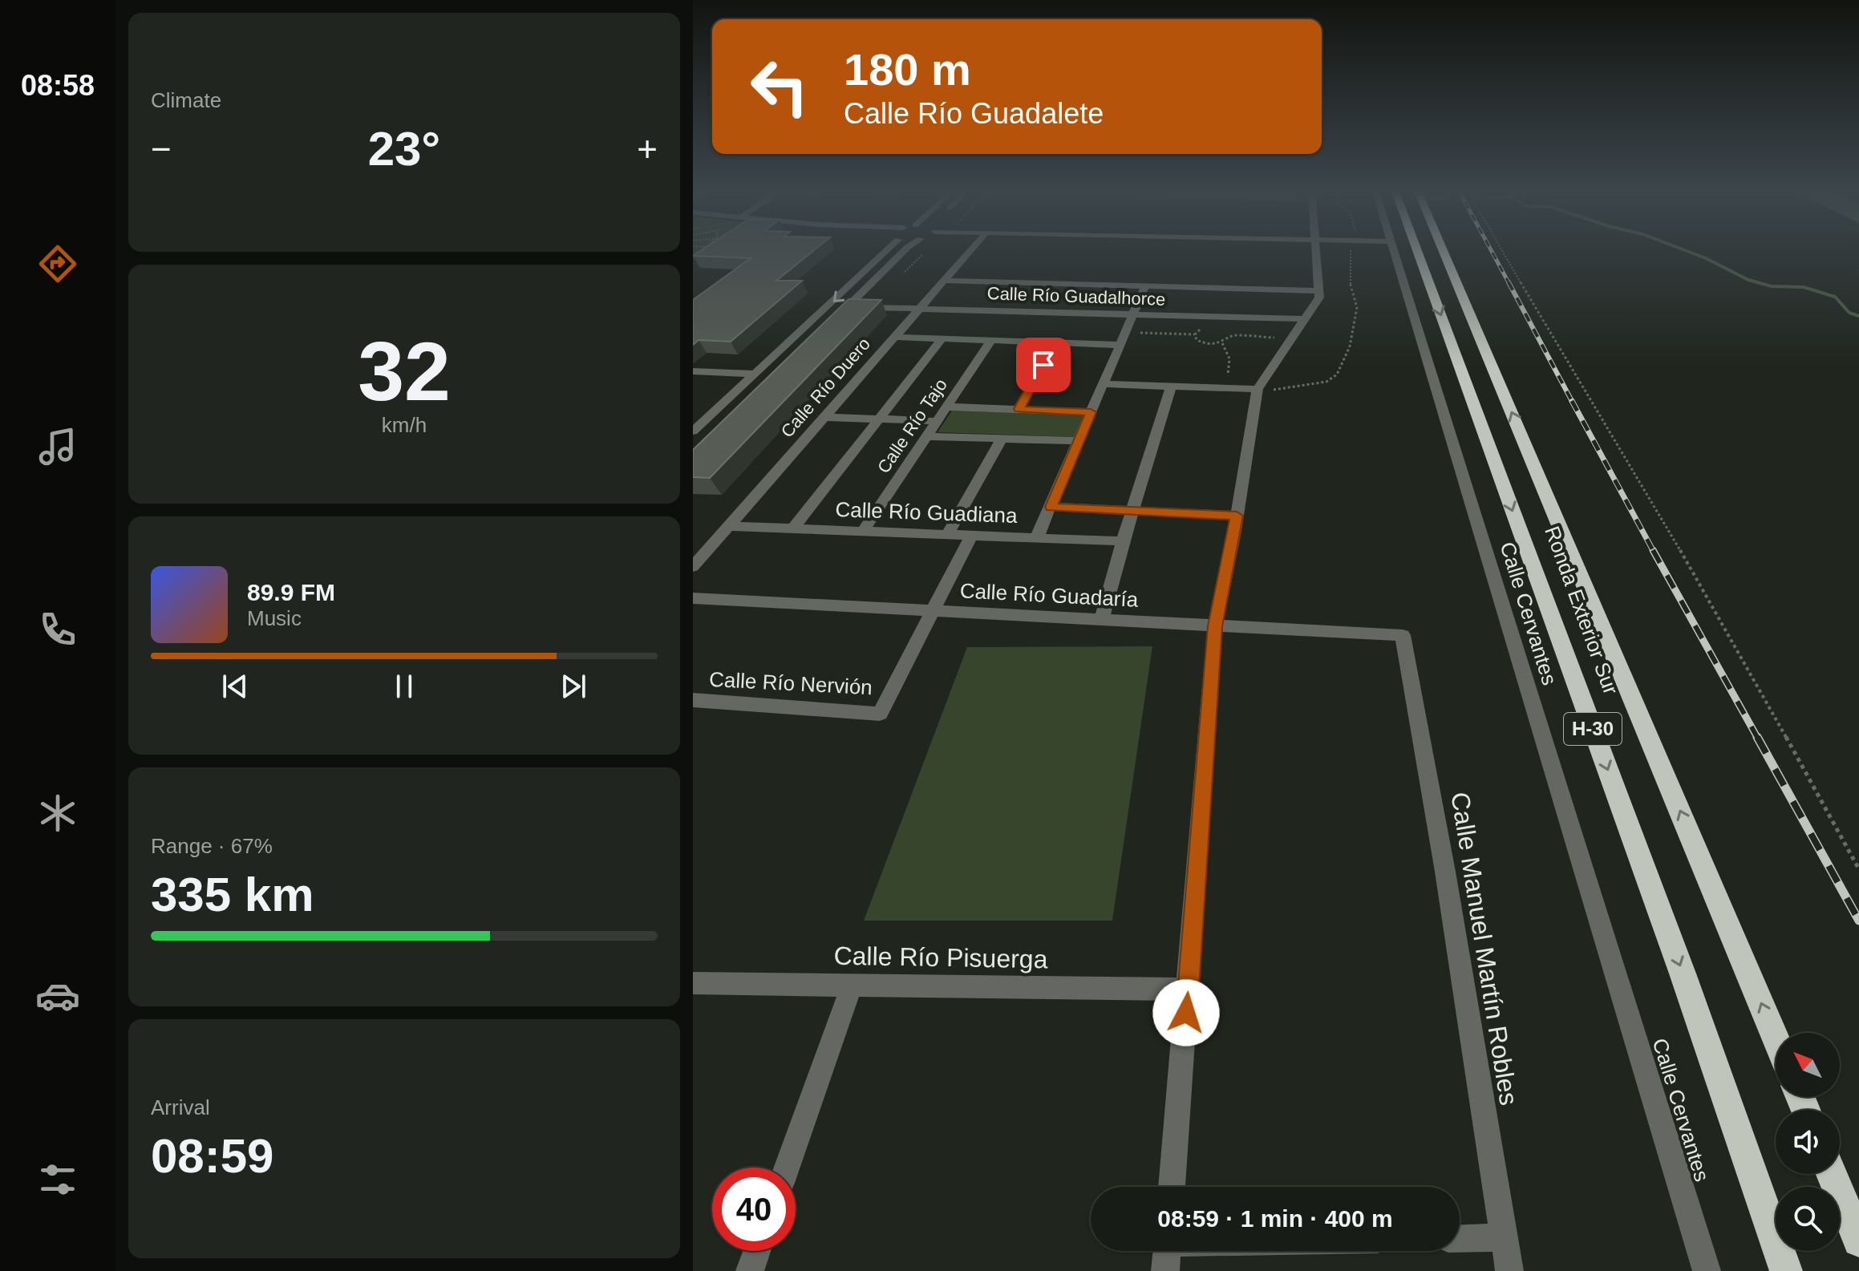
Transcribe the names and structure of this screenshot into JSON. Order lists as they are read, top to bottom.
{
  "streets": {
    "highway": ["Ronda Exterior Sur", "H-30"],
    "street": [
      "Calle Río Guadalhorce",
      "Calle Río Duero",
      "Calle Río Tajo",
      "Calle Río Guadiana",
      "Calle Río Guadaría",
      "Calle Cervantes",
      "Calle Río Nervión",
      "Calle Manuel Martín Robles",
      "Calle Río Pisuerga"
    ]
  },
  "crossings": [
    ["Calle Río Guadalhorce", "Calle Río Duero"],
    ["Calle Río Duero", "Calle Río Guadiana"],
    ["Calle Río Tajo", "Calle Río Guadiana"],
    ["Calle Río Guadiana", "Calle Río Nervión"],
    ["Calle Río Guadaría", "Calle Río Nervión"],
    ["Calle Río Guadaría", "Calle Manuel Martín Robles"]
  ],
  "north": "top left",
  "page": {
    "tabs": "08:58",
    "tile": [
      "Climate",
      ["32", "km/h"],
      ["Range · 67%", "335 km"],
      ["Arrival", "08:59"]
    ],
    "turn": ["180 m", "Calle Río Guadalete"],
    "heat": ["−", "23°", "+"],
    "song": ["89.9 FM", "Music"],
    "limit": "40",
    "trip": "08:59 · 1 min · 400 m"
  }
}
